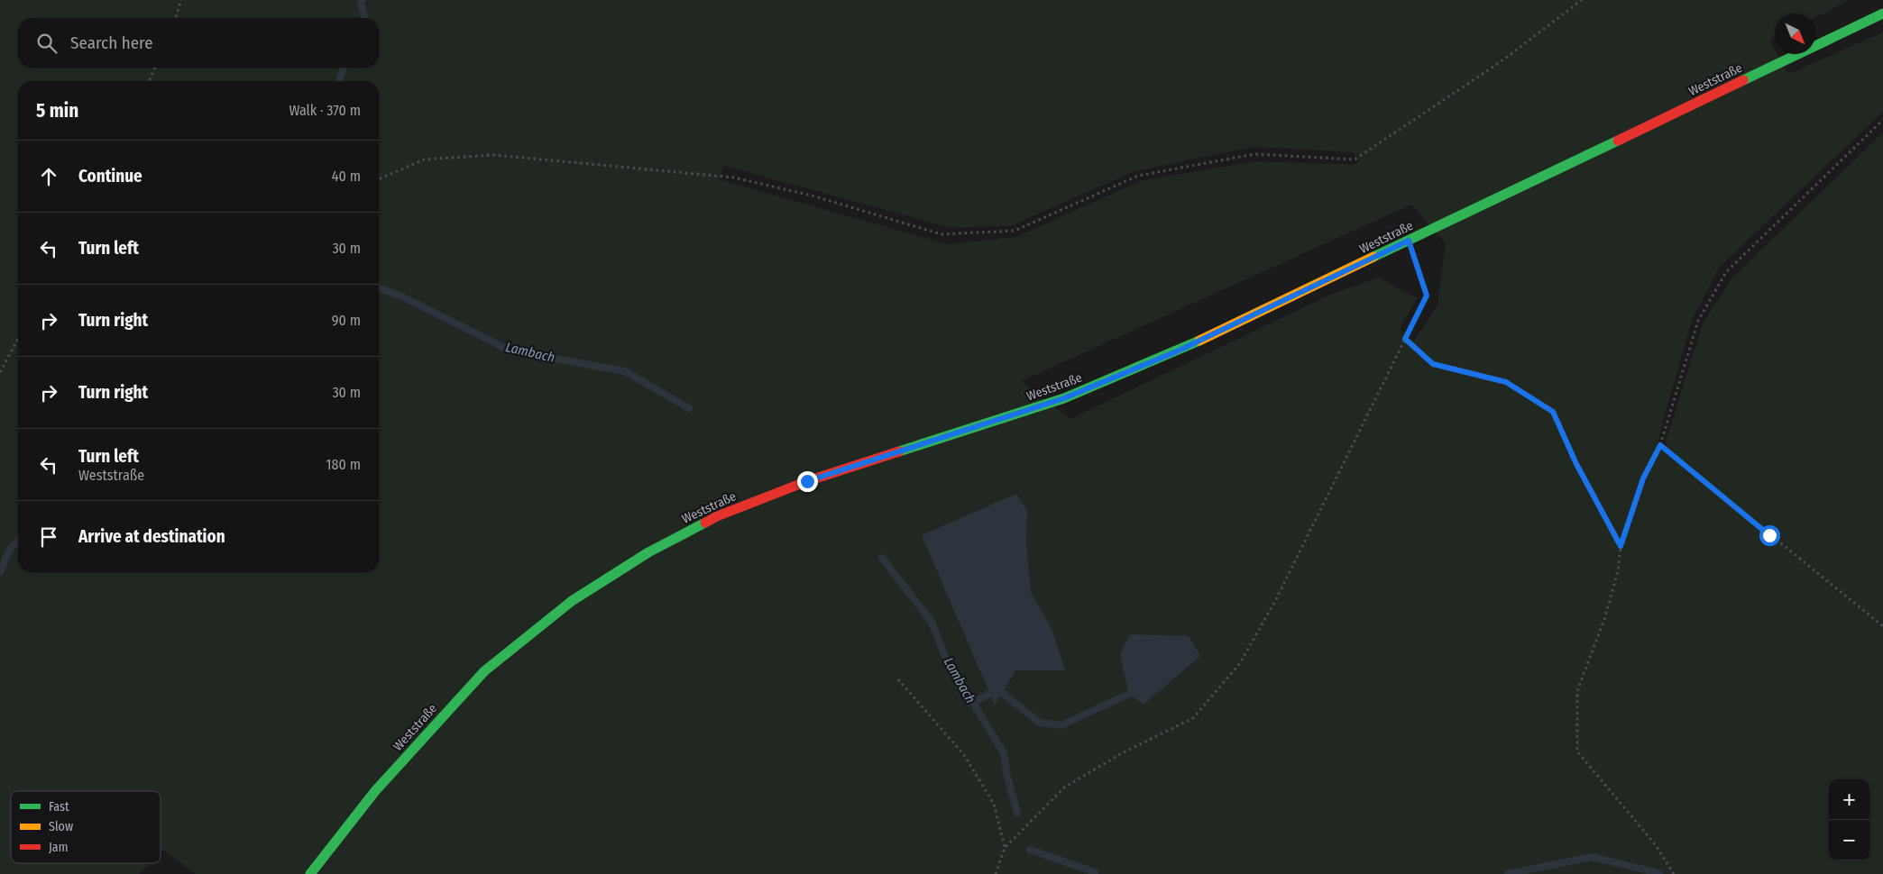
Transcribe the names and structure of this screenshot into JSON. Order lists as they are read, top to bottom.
{
  "streets": {
    "main road": ["Weststraße"]
  },
  "water": ["Lambach"],
  "legend": ["Fast", "Slow", "Jam"],
  "north": "bottom right",
  "page": {
    "search": "Search here",
    "heading": ["5 min", "Walk · 370 m"],
    "list": [
      ["Continue", "40 m"],
      ["Turn left", "30 m"],
      ["Turn right", "90 m"],
      ["Turn right", "30 m"],
      ["Turn left", "Weststraße", "180 m"],
      "Arrive at destination"
    ],
    "map_buttons": ["+", "−"]
  }
}
